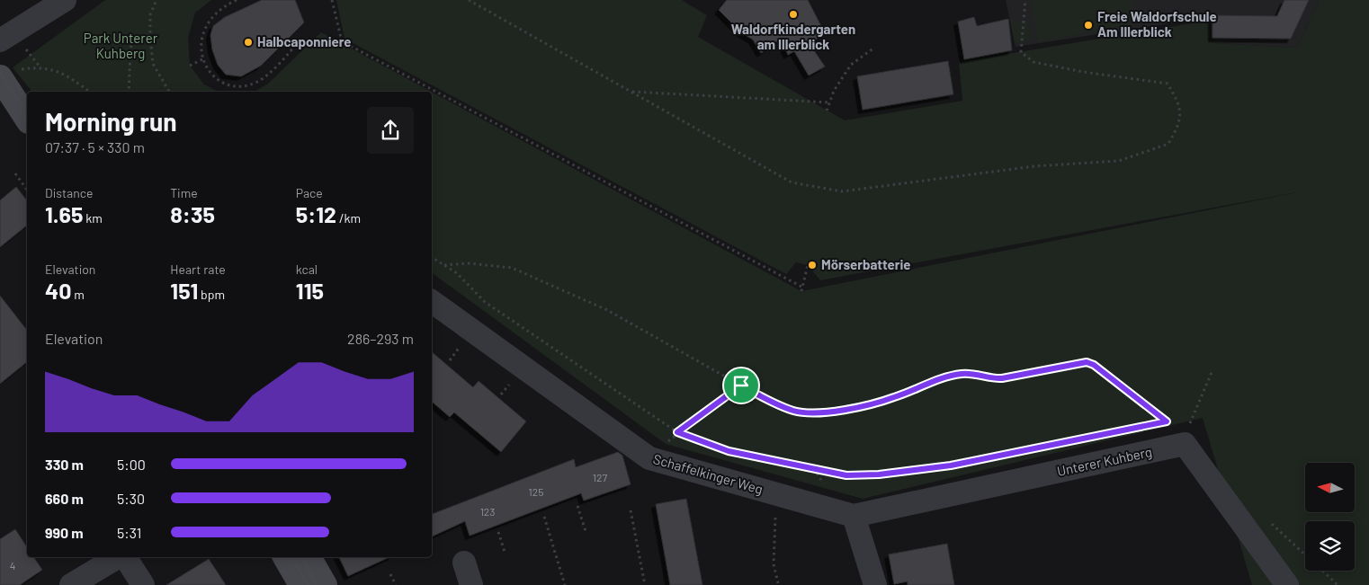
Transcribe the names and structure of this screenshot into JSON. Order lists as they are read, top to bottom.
{
  "streets": {
    "street": ["Unterer Kuhberg", "Schaffelkinger Weg"]
  },
  "crossings": [
    ["Unterer Kuhberg", "Schaffelkinger Weg"]
  ],
  "parks": ["Park Unterer Kuhberg"],
  "places": [
    "Waldorfkindergarten am Illerblick",
    "Freie Waldorfschule Am Illerblick",
    "Halbcaponniere",
    "Mörserbatterie"
  ],
  "house_numbers": [
    "127",
    "125",
    "123",
    "4"
  ],
  "north": "left",
  "page": {
    "heading": ["Morning run", "07:37 · 5 × 330 m"],
    "stats": [
      ["Distance", "1.65 km"],
      ["Time", "8:35"],
      ["Pace", "5:12 /km"],
      ["Elevation", "40 m"],
      ["Heart rate", "151 bpm"],
      ["kcal", "115"]
    ],
    "chart": ["Elevation", "286–293 m"],
    "list": [
      {
        "name": "330 m",
        "note": "5:00"
      },
      {
        "name": "660 m",
        "note": "5:30"
      },
      {
        "name": "990 m",
        "note": "5:31"
      }
    ]
  }
}
